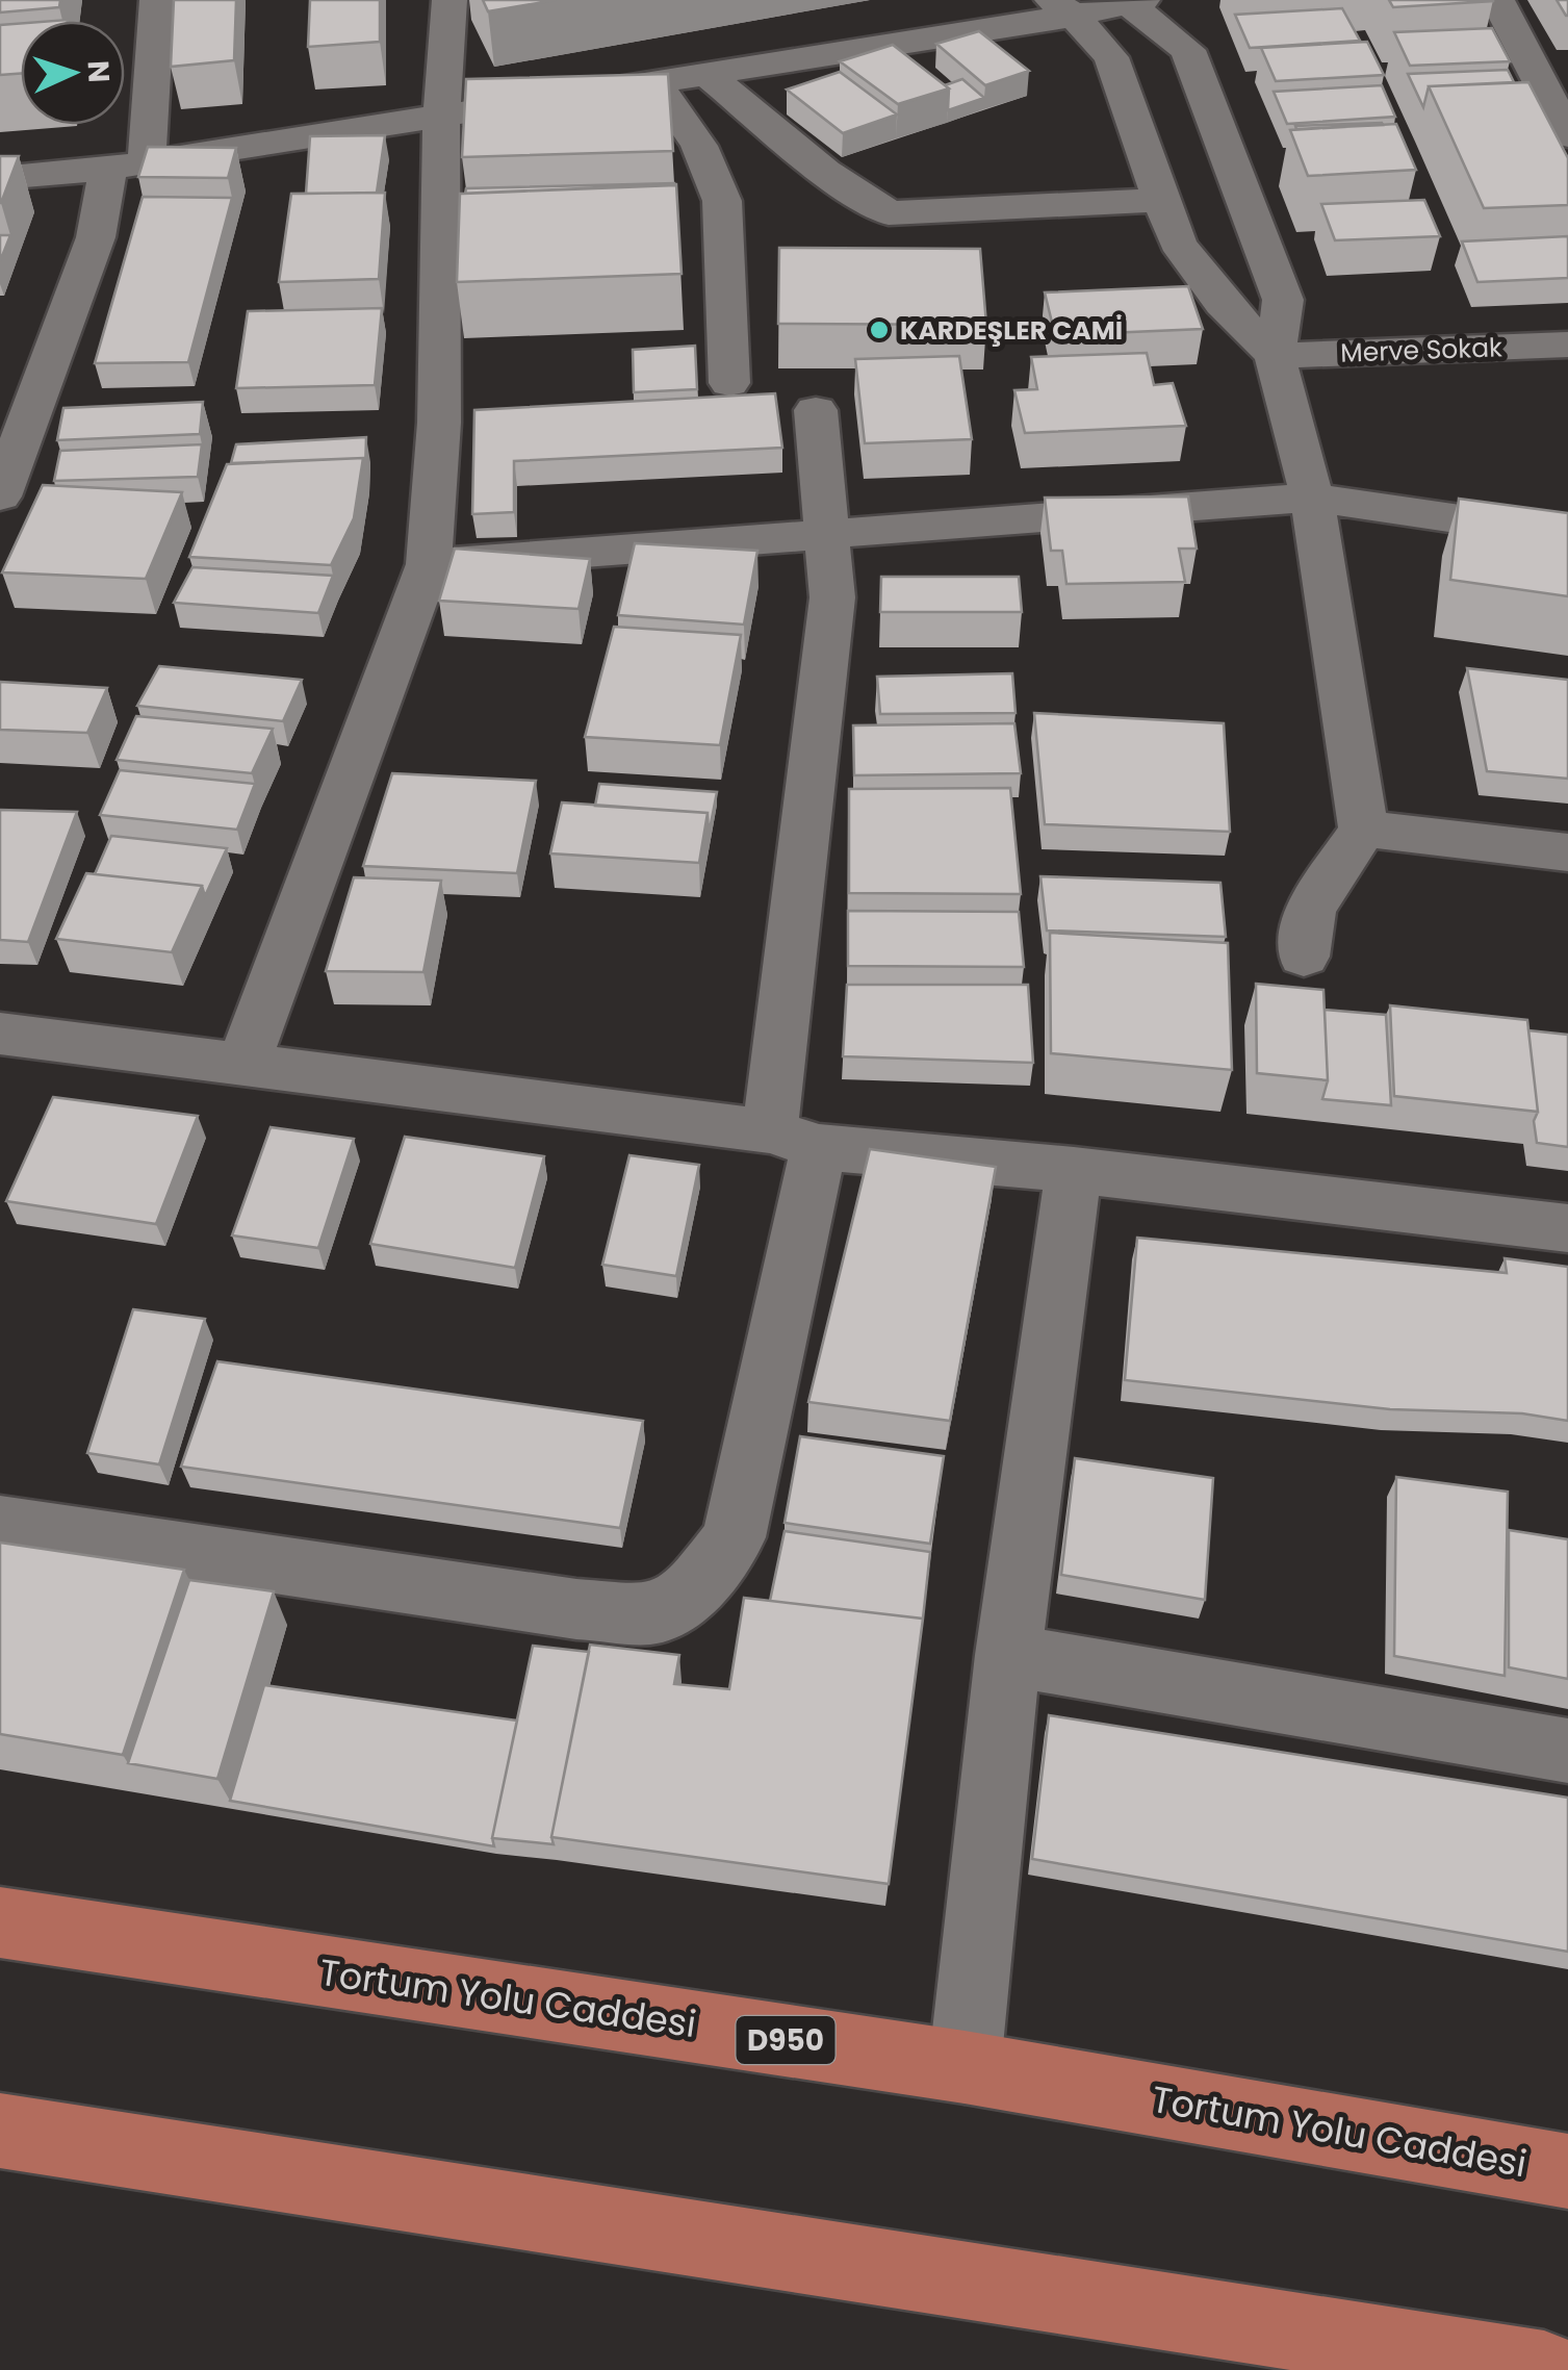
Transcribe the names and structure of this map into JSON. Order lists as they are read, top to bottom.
{
  "streets": {
    "highway": ["Tortum Yolu Caddesi", "D950"],
    "street": ["Merve Sokak"]
  },
  "places": ["KARDEŞLER CAMİ"],
  "north": "right"
}
